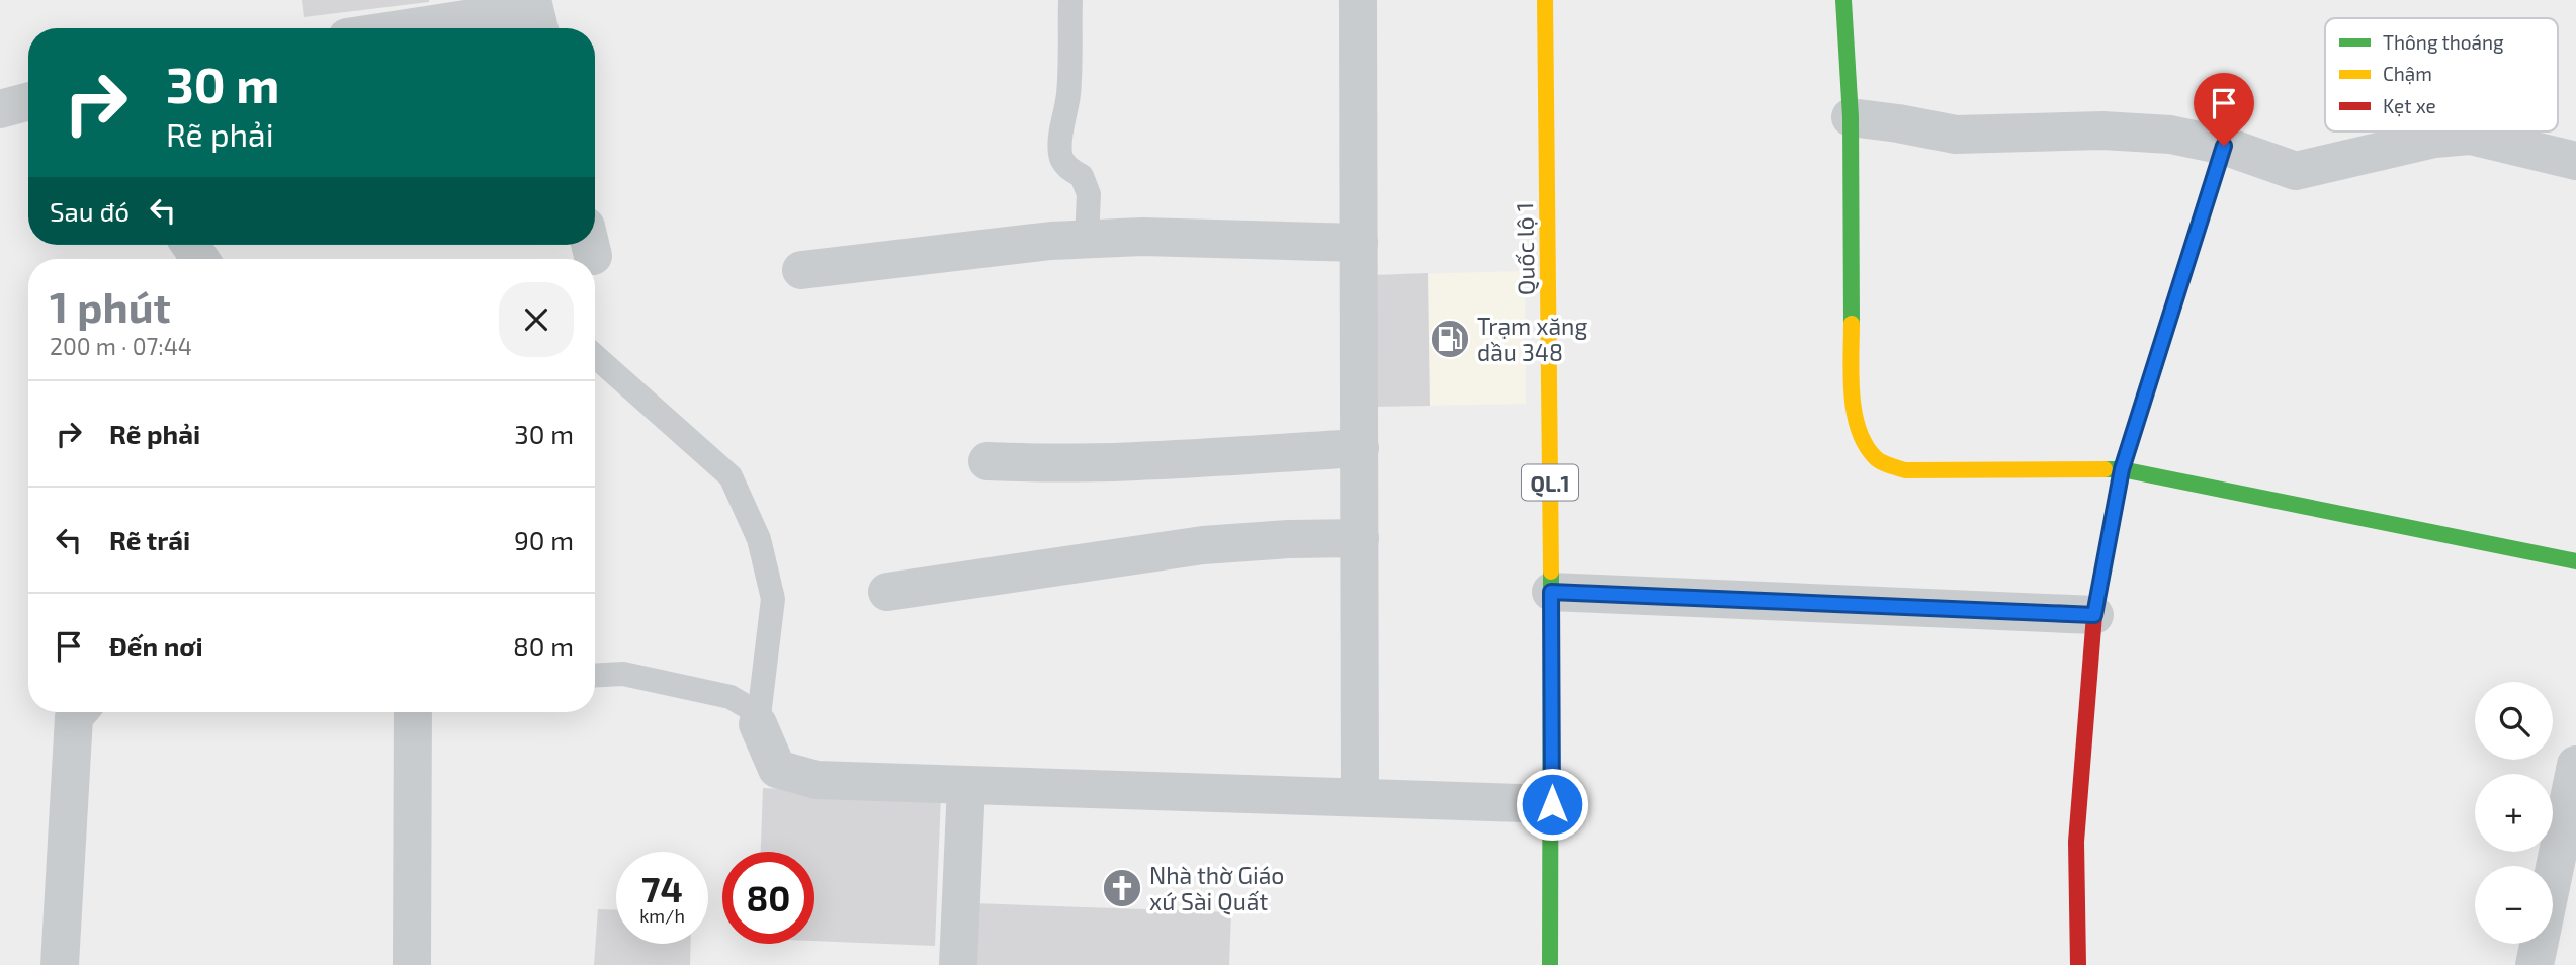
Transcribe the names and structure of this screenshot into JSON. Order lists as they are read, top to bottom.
{
  "streets": {
    "main road": ["Quốc lộ 1", "QL.1"]
  },
  "places": {
    "fuel station": ["Trạm xăng dầu 348"],
    "church": ["Nhà thờ Giáo xứ Sài Quất"]
  },
  "legend": ["Thông thoáng", "Chậm", "Kẹt xe"],
  "page": {
    "turn": ["30 m", "Rẽ phải"],
    "then": "Sau đó",
    "heading": ["1 phút", "200 m · 07:44"],
    "list": [
      {
        "name": "Rẽ phải",
        "value": "30 m"
      },
      {
        "name": "Rẽ trái",
        "value": "90 m"
      },
      {
        "name": "Đến nơi",
        "value": "80 m"
      }
    ],
    "map_buttons": ["+", "−"],
    "speed": "74 km/h",
    "limit": "80"
  }
}
